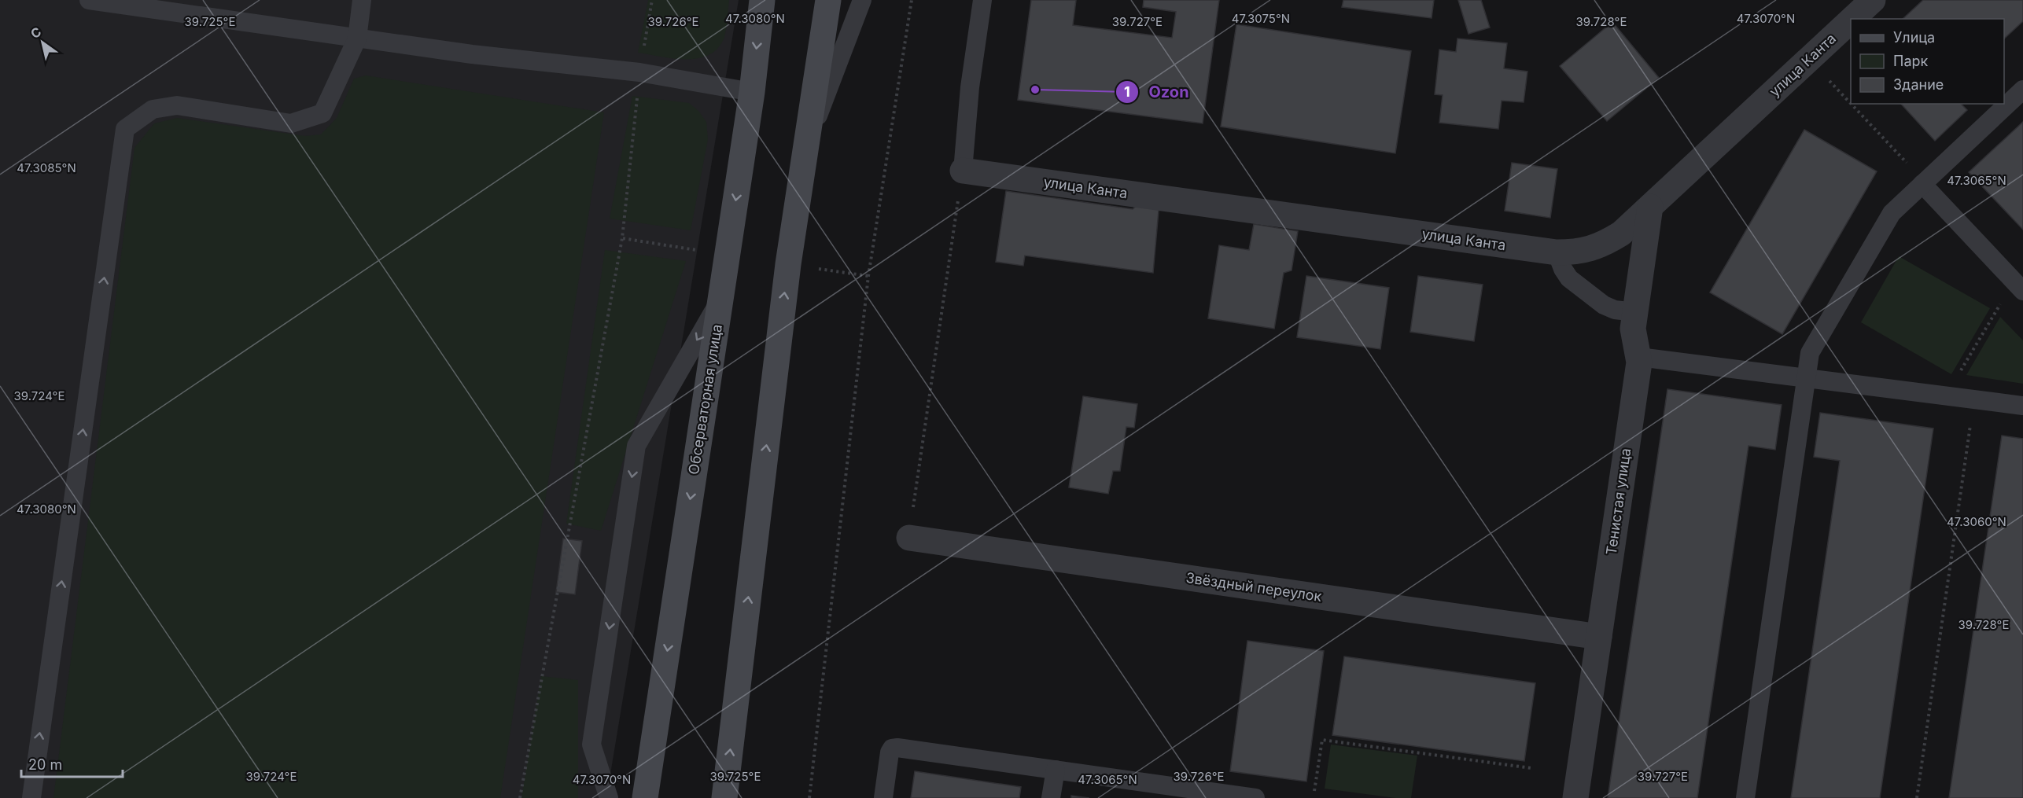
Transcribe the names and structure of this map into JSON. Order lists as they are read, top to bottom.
{
  "streets": {
    "main road": ["Обсерваторная улица"],
    "street": ["улица Канта", "Тенистая улица", "Звёздный переулок"]
  },
  "crossings": [
    ["улица Канта", "Тенистая улица"],
    ["Тенистая улица", "Звёздный переулок"]
  ],
  "places": ["Ozon"],
  "legend": ["Улица", "Парк", "Здание"],
  "scale_bar": "20 m",
  "north": "top left",
  "coordinates": [
    "47.3080°N",
    "47.3075°N",
    "47.3070°N",
    "39.725°E",
    "39.726°E",
    "39.727°E",
    "39.728°E",
    "47.3085°N",
    "47.3065°N",
    "39.724°E",
    "47.3060°N"
  ]
}
